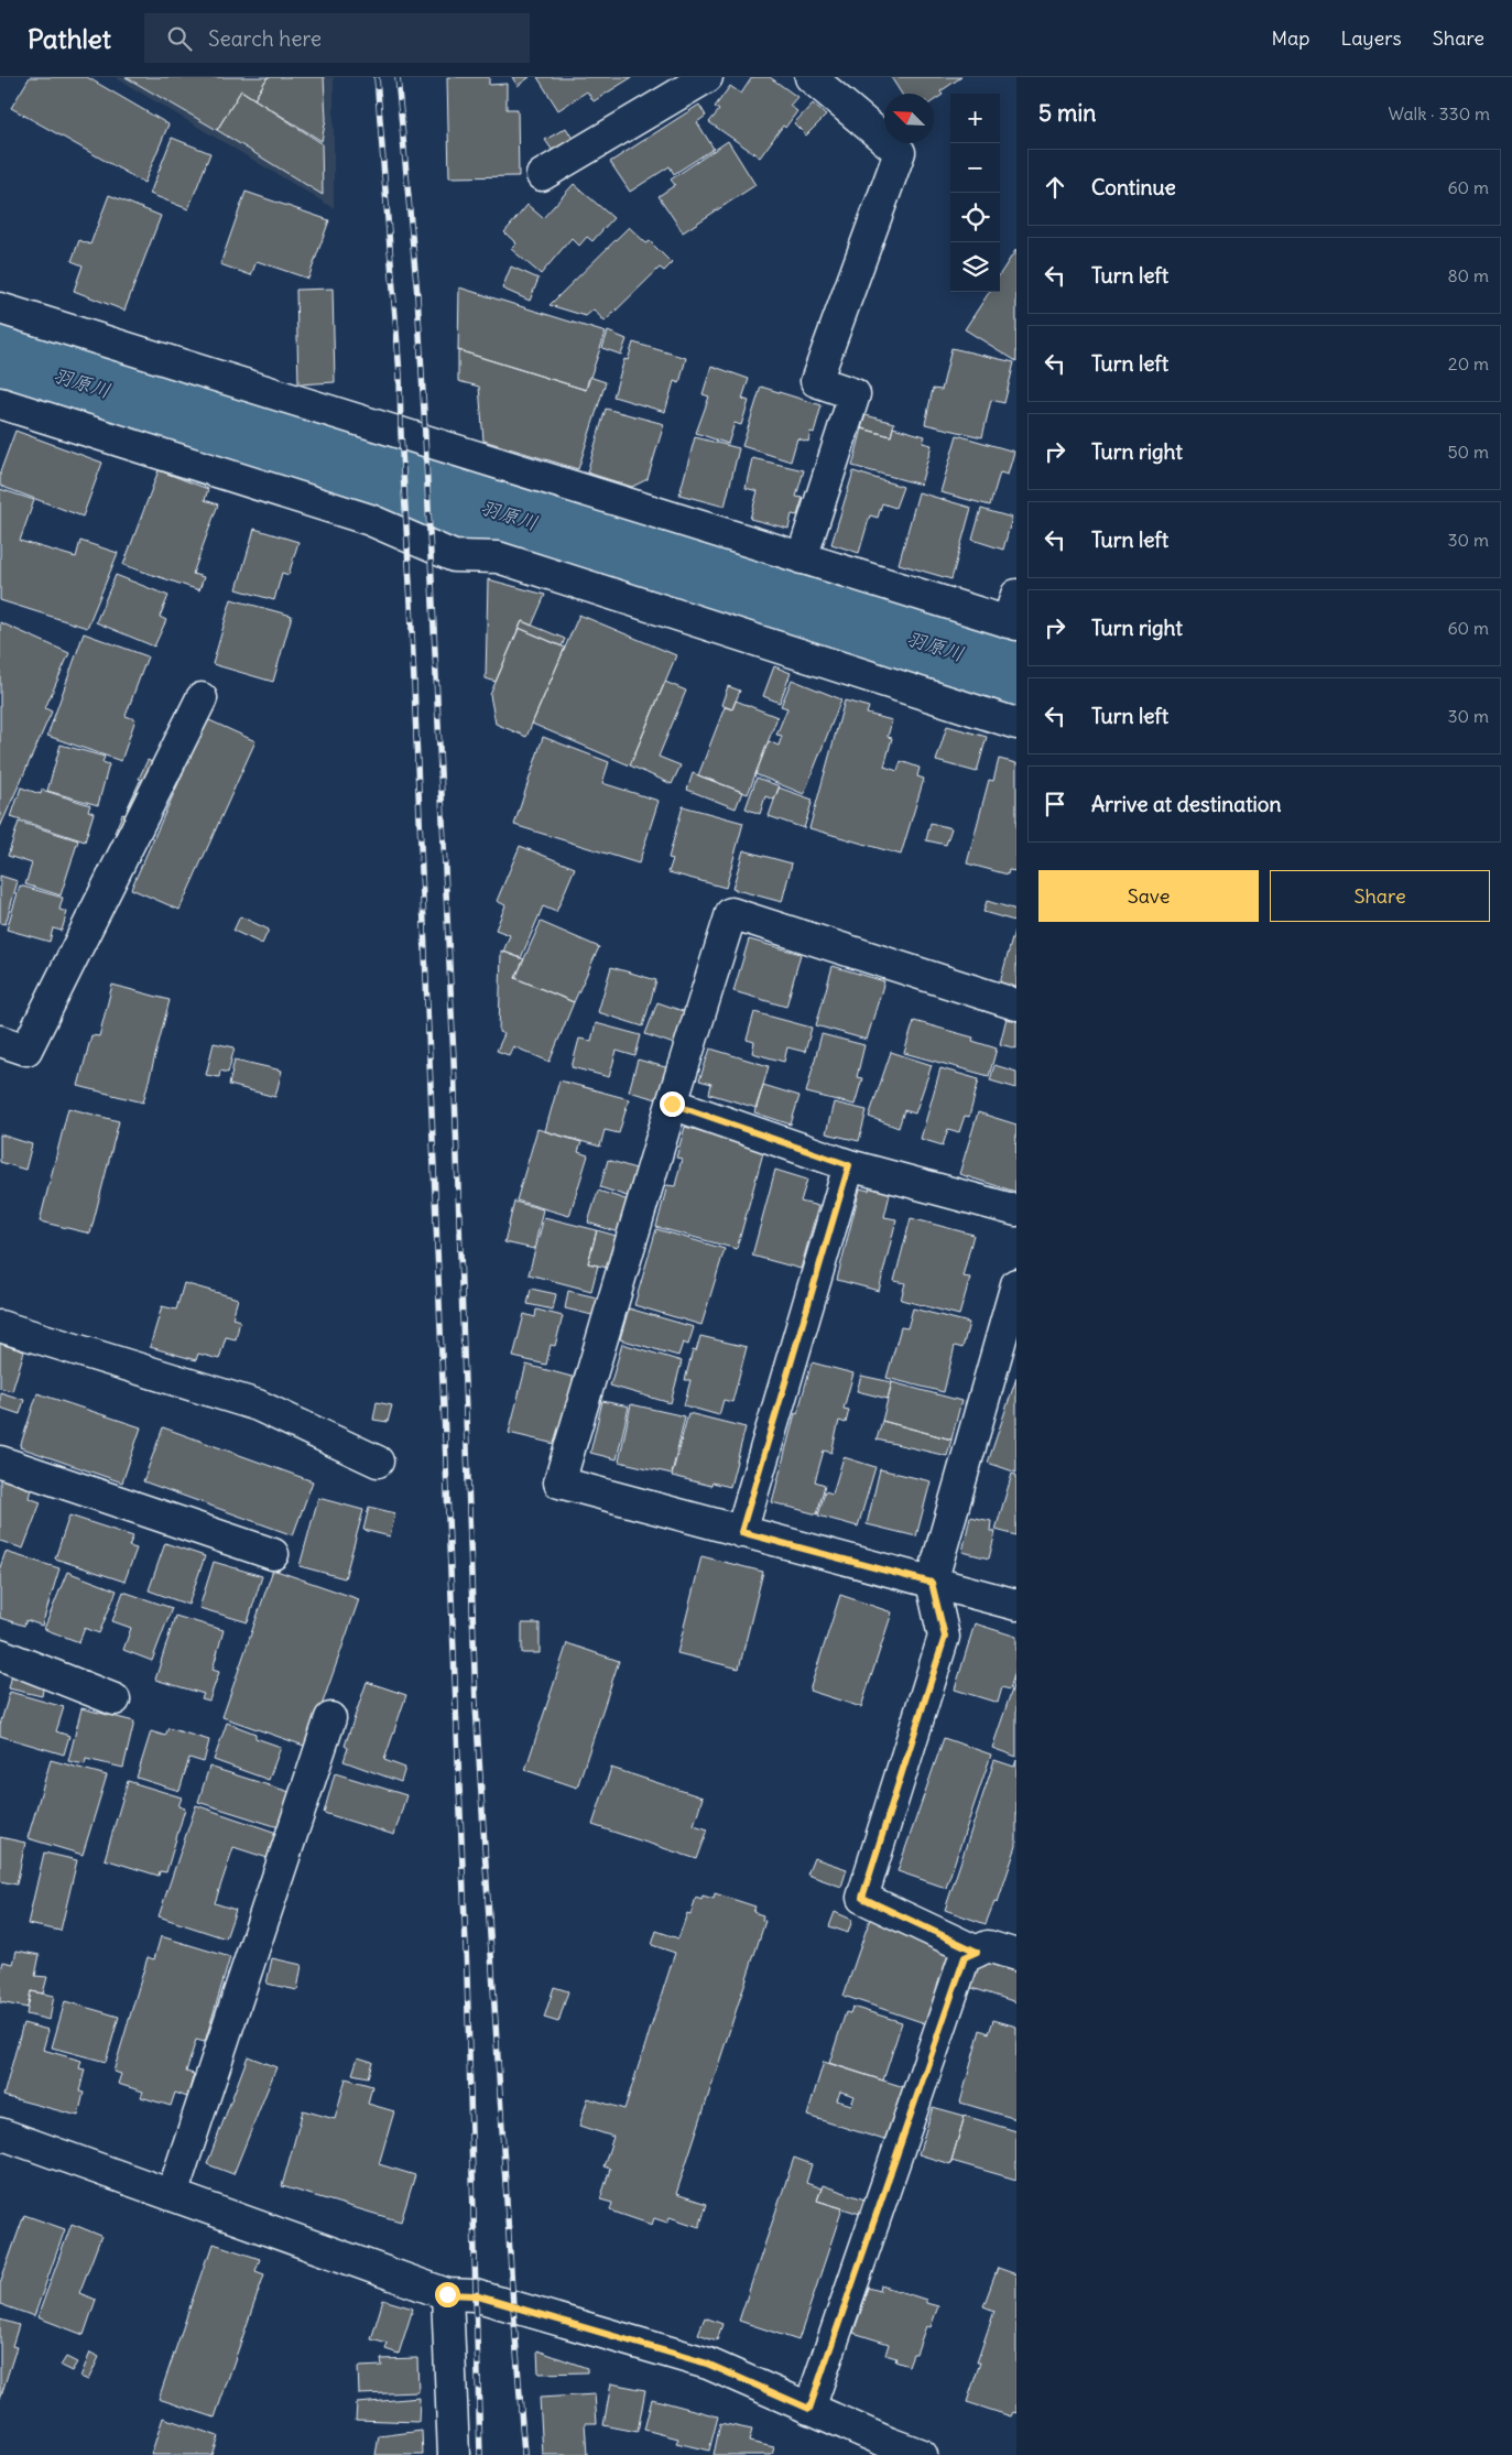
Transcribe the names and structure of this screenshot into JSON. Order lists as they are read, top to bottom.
{
  "water": ["羽原川"],
  "north": "top left",
  "page": {
    "header": "Pathlet",
    "search": "Search here",
    "nav": ["Map", "Layers", "Share"],
    "heading": ["5 min", "Walk · 330 m"],
    "map_buttons": ["+", "−"],
    "list": [
      ["Continue", "60 m"],
      ["Turn left", "80 m"],
      ["Turn left", "20 m"],
      ["Turn right", "50 m"],
      ["Turn left", "30 m"],
      ["Turn right", "60 m"],
      ["Turn left", "30 m"],
      "Arrive at destination"
    ],
    "buttons": ["Save", "Share"]
  }
}
